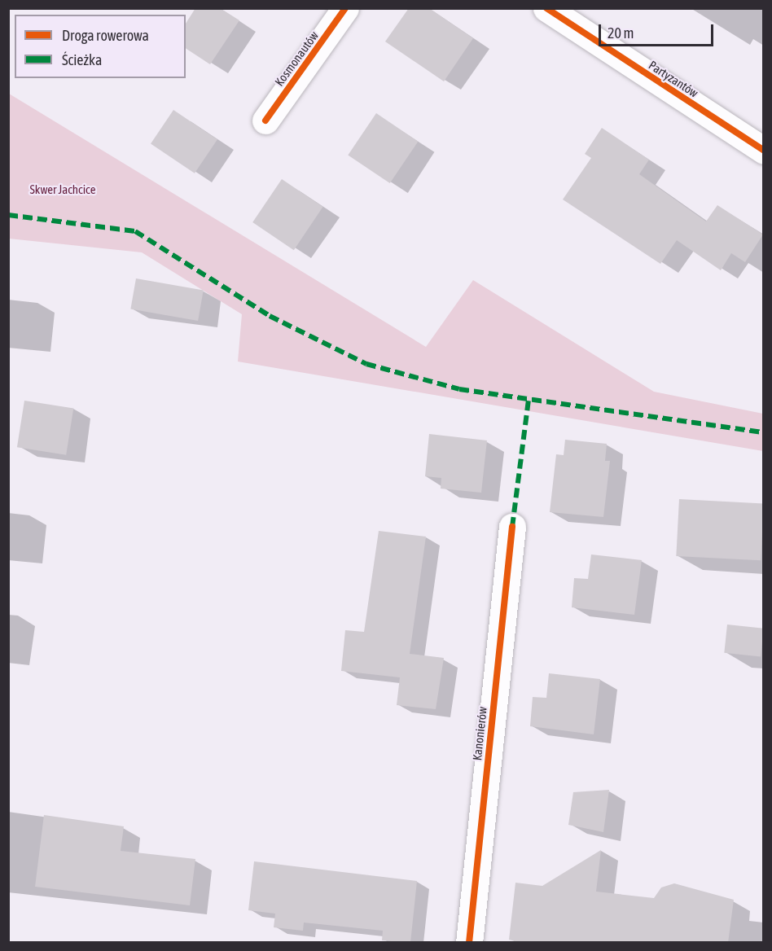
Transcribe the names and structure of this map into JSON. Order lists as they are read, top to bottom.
{
  "streets": {
    "street": ["Kosmonautów", "Partyzantów", "Kanonierów"]
  },
  "parks": ["Skwer Jachcice"],
  "legend": ["Droga rowerowa", "Ścieżka"],
  "scale_bar": "20 m"
}
